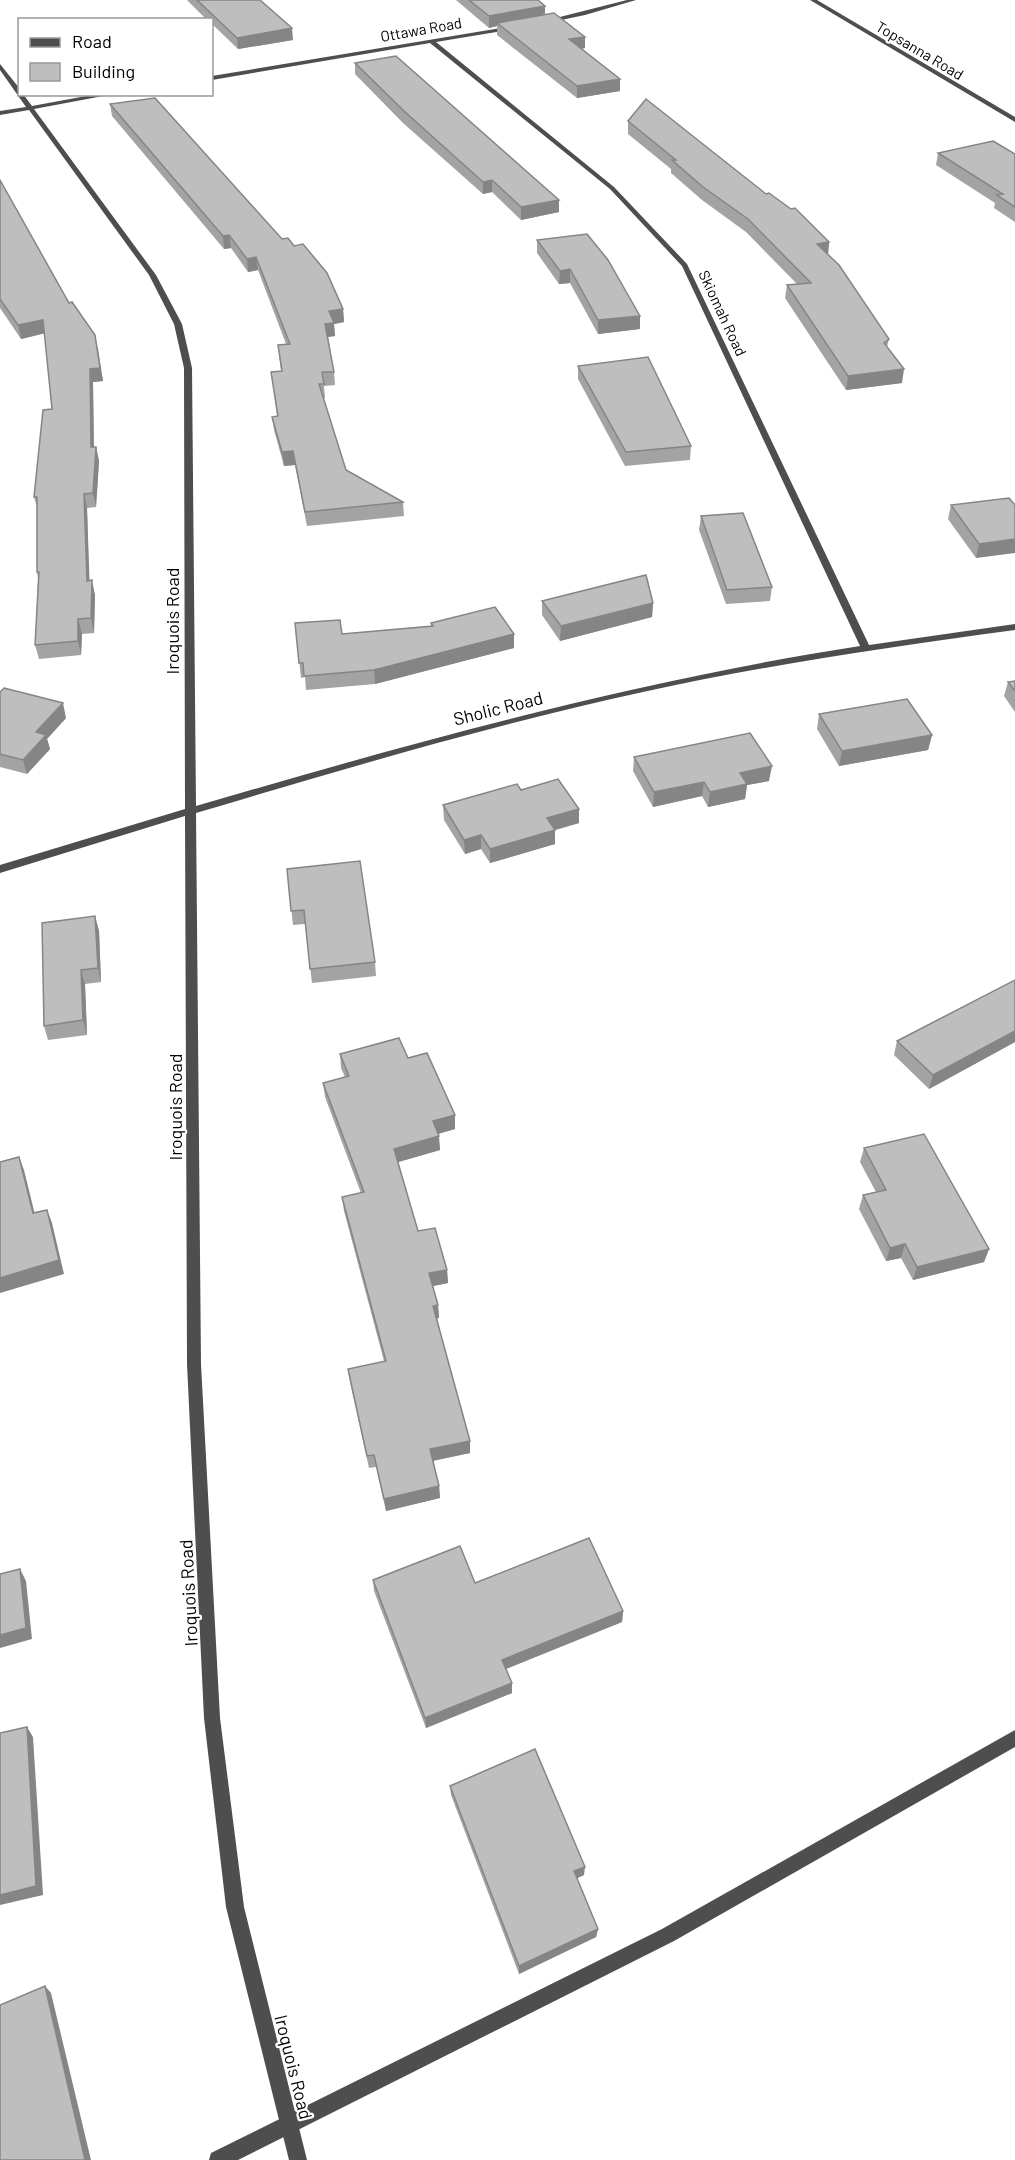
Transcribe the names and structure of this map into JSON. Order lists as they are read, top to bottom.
{
  "streets": {
    "street": [
      "Ottawa Road",
      "Topsanna Road",
      "Skiomah Road",
      "Iroquois Road",
      "Sholic Road"
    ]
  },
  "crossings": [
    ["Ottawa Road", "Skiomah Road"],
    ["Skiomah Road", "Sholic Road"],
    ["Iroquois Road", "Sholic Road"]
  ],
  "legend": ["Road", "Building"]
}
